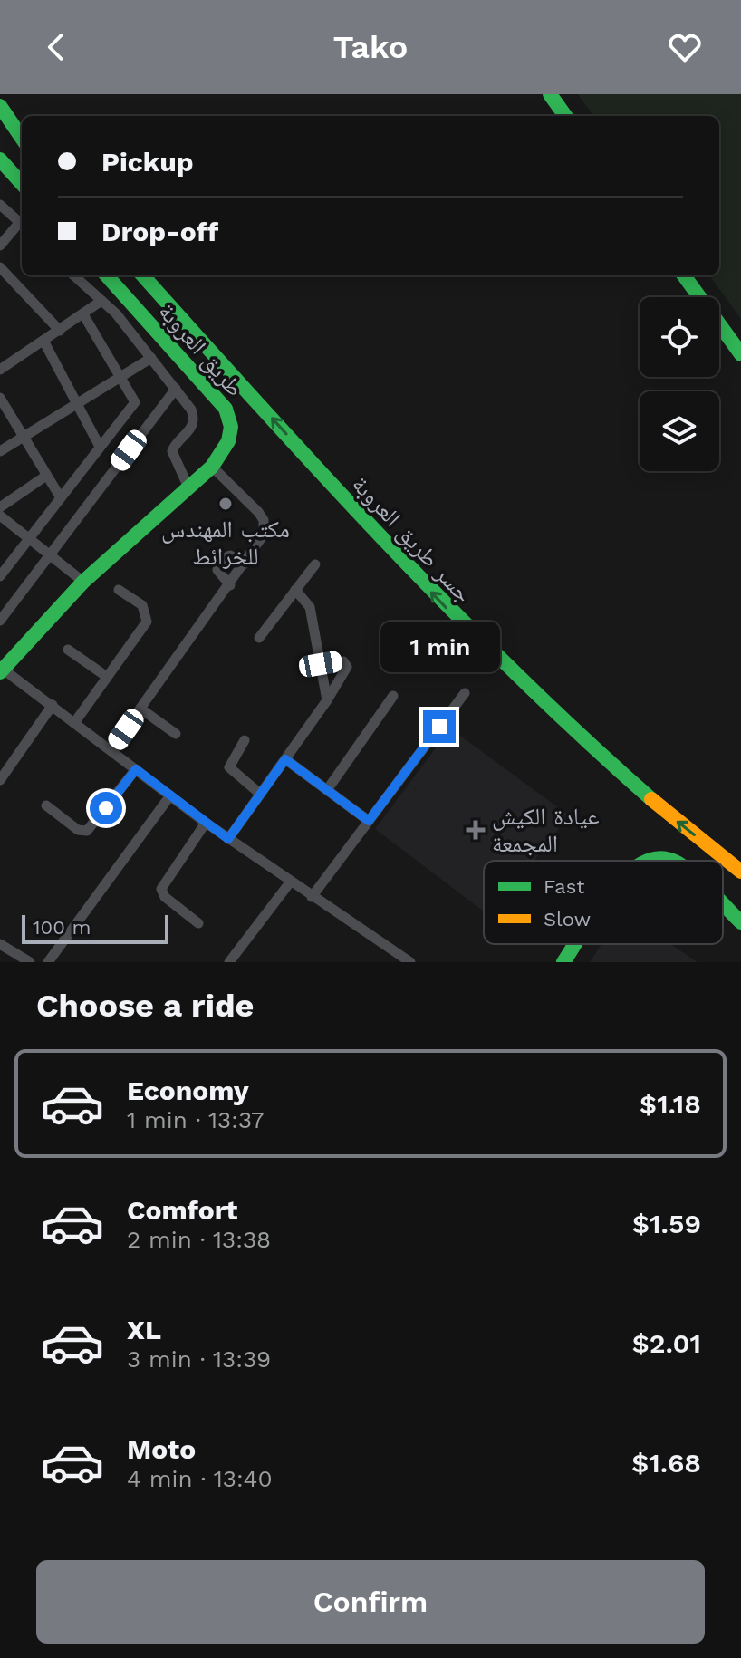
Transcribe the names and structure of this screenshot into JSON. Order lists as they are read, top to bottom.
{
  "streets": {
    "main road": ["طريق العروبة", "جسر طريق العروبة"]
  },
  "one_way": ["جسر طريق العروبة"],
  "places": {
    "other": ["مكتب المهندس للخرائط"],
    "health": ["عيادة الكيش المجمعة"]
  },
  "legend": ["Fast", "Slow"],
  "scale_bar": "100 m",
  "page": {
    "header": "Tako",
    "banner": ["Pickup", "Drop-off"],
    "bubble": "1 min",
    "scale": "100 m",
    "heading": "Choose a ride",
    "list": [
      {
        "name": "Economy",
        "note": "1 min · 13:37",
        "value": "$1.18"
      },
      {
        "name": "Comfort",
        "note": "2 min · 13:38",
        "value": "$1.59"
      },
      {
        "name": "XL",
        "note": "3 min · 13:39",
        "value": "$2.01"
      },
      {
        "name": "Moto",
        "note": "4 min · 13:40",
        "value": "$1.68"
      }
    ],
    "buttons": "Confirm"
  }
}
